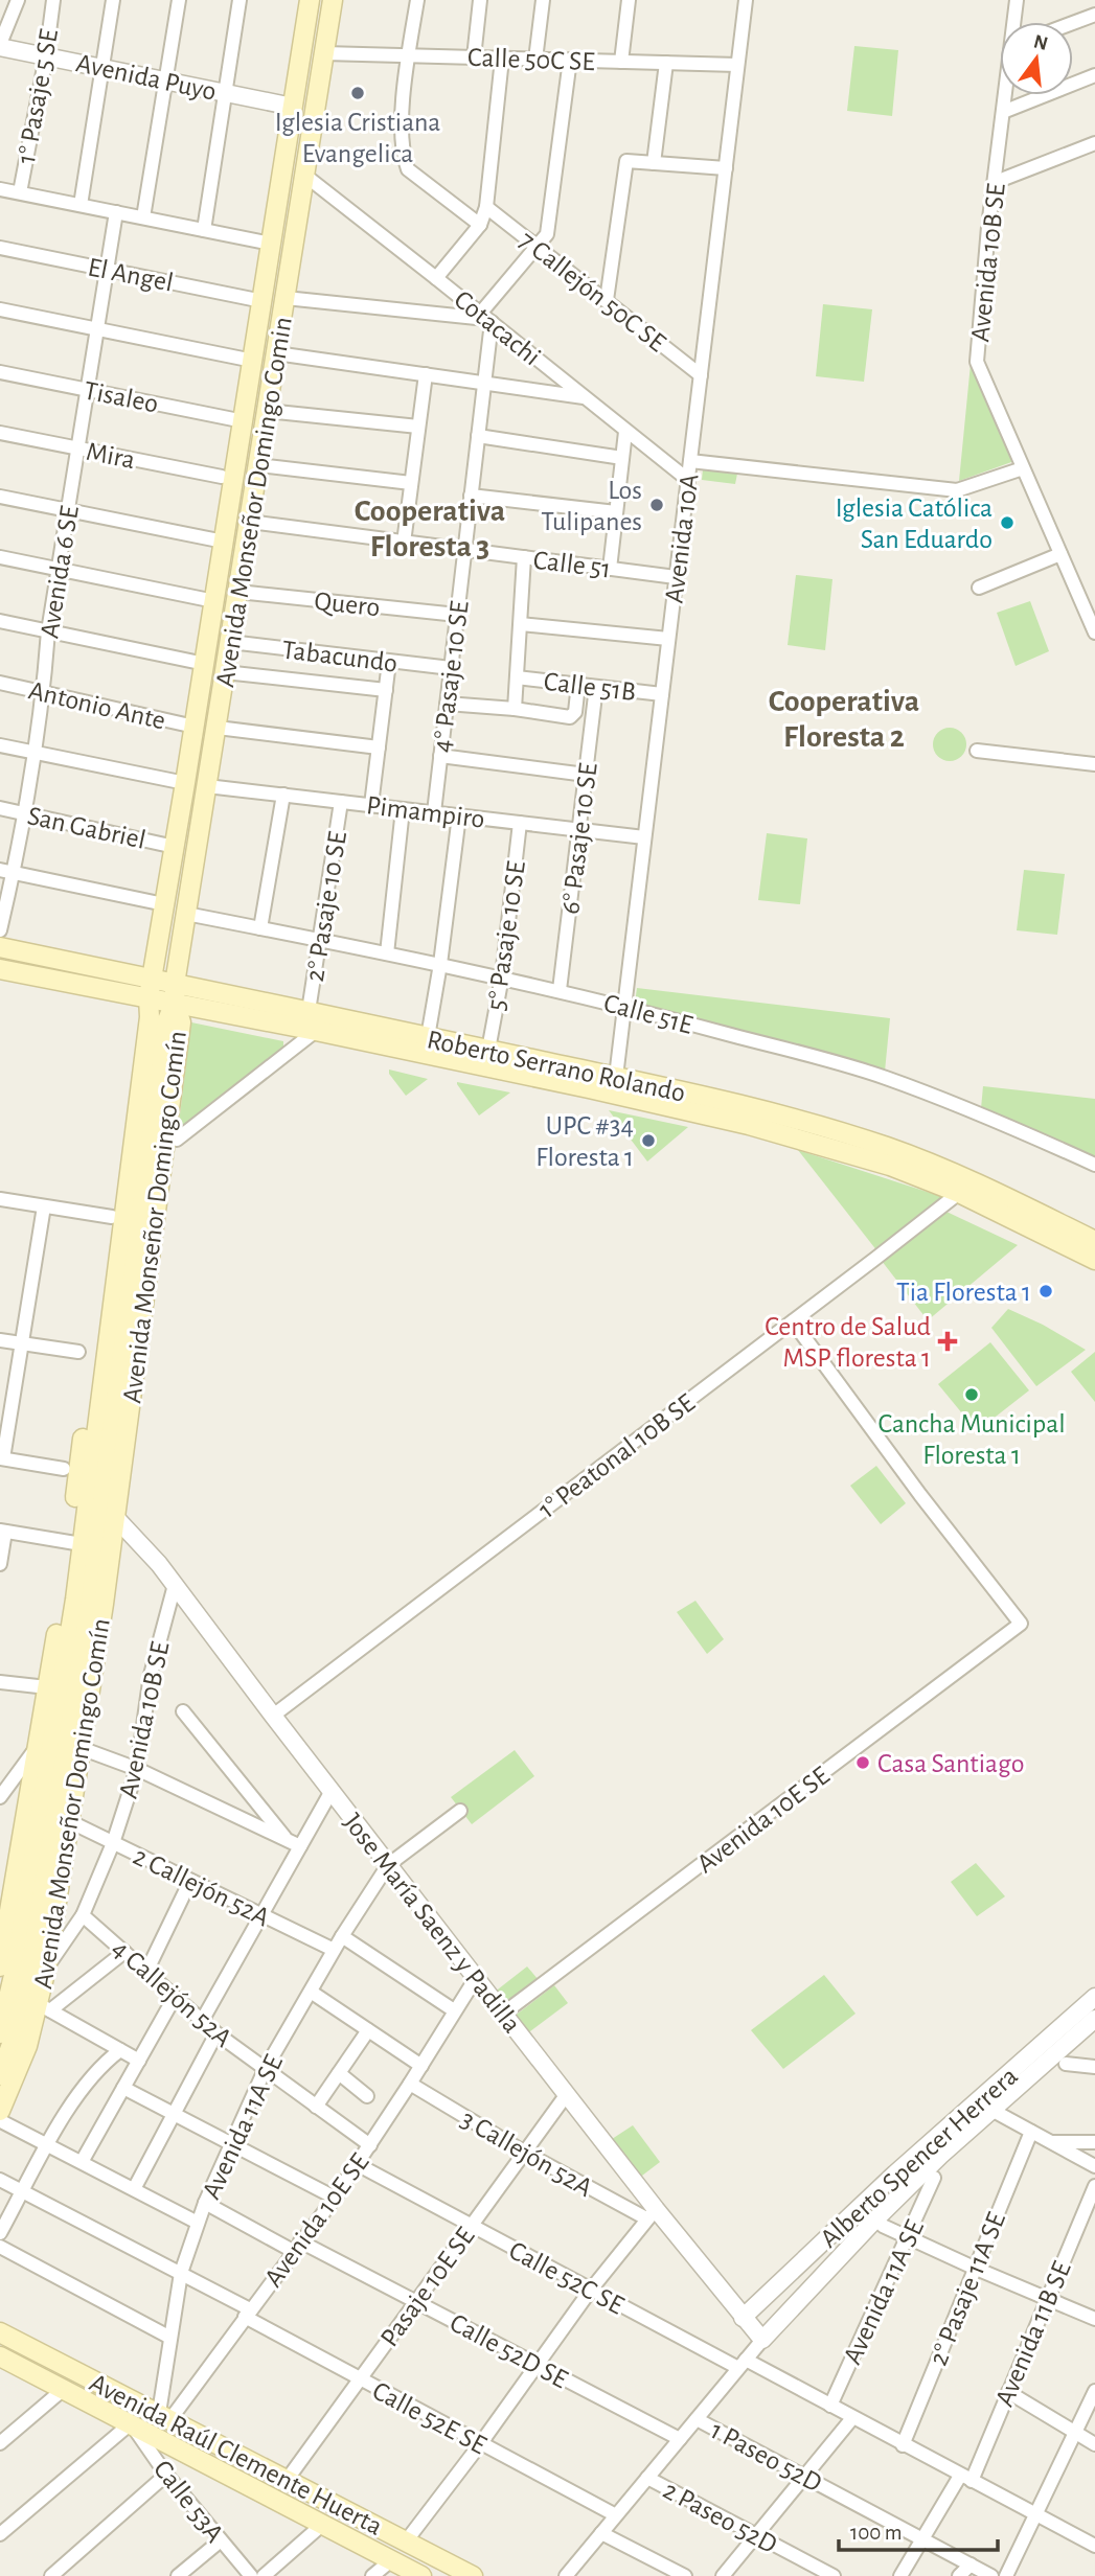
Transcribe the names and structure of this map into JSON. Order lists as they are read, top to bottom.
{
  "streets": {
    "main road": [
      "Avenida Monseñor Domingo Comin",
      "Roberto Serrano Rolando",
      "Avenida Monseñor Domingo Comín",
      "Avenida Raúl Clemente Huerta"
    ],
    "street": [
      "Calle 50C SE",
      "Avenida Puyo",
      "1° Pasaje 5 SE",
      "Avenida 10B SE",
      "El Angel",
      "7 Callejón 50C SE",
      "Cotacachi",
      "Tisaleo",
      "Mira",
      "Avenida 10A",
      "Calle 51",
      "Avenida 6 SE",
      "Quero",
      "Tabacundo",
      "4° Pasaje 10 SE",
      "Calle 51B",
      "Antonio Ante",
      "Pimampiro",
      "San Gabriel",
      "6° Pasaje 10 SE",
      "2° Pasaje 10 SE",
      "5° Pasaje 10 SE",
      "Calle 51E",
      "1° Peatonal 10B SE",
      "Avenida 10E SE",
      "2 Callejón 52A",
      "Jose María Saenz y Padilla",
      "4 Callejón 52A",
      "Avenida 11A SE",
      "3 Callejón 52A",
      "Alberto Spencer Herrera",
      "Calle 52C SE",
      "Pasaje 10E SE",
      "2° Pasaje 11A SE",
      "Avenida 11B SE",
      "Calle 52D SE",
      "Calle 52E SE",
      "1 Paseo 52D",
      "Calle 53A",
      "2 Paseo 52D"
    ]
  },
  "crossings": [
    ["Calle 50C SE", "Avenida Monseñor Domingo Comin"],
    ["Calle 50C SE", "Avenida 10A"],
    ["Avenida Puyo", "1° Pasaje 5 SE"],
    ["Avenida Puyo", "Avenida Monseñor Domingo Comin"],
    ["Avenida 10B SE", "Avenida Monseñor Domingo Comín"],
    ["Avenida 10B SE", "2 Callejón 52A"],
    ["Avenida 10B SE", "Jose María Saenz y Padilla"],
    ["Avenida 10B SE", "4 Callejón 52A"],
    ["El Angel", "Avenida Monseñor Domingo Comin"],
    ["El Angel", "Avenida 6 SE"],
    ["7 Callejón 50C SE", "Avenida 10A"],
    ["Cotacachi", "Avenida Monseñor Domingo Comin"],
    ["Cotacachi", "Avenida 10A"],
    ["Cotacachi", "4° Pasaje 10 SE"],
    ["Tisaleo", "Avenida Monseñor Domingo Comin"],
    ["Tisaleo", "Avenida 6 SE"],
    ["Mira", "Avenida 6 SE"],
    ["Avenida Monseñor Domingo Comin", "Calle 51"],
    ["Avenida Monseñor Domingo Comin", "Quero"],
    ["Avenida Monseñor Domingo Comin", "Tabacundo"],
    ["Avenida Monseñor Domingo Comin", "Antonio Ante"],
    ["Avenida Monseñor Domingo Comin", "Pimampiro"],
    ["Avenida Monseñor Domingo Comin", "San Gabriel"],
    ["Avenida Monseñor Domingo Comin", "Calle 51E"],
    ["Avenida Monseñor Domingo Comin", "Roberto Serrano Rolando"],
    ["Avenida Monseñor Domingo Comin", "Avenida Monseñor Domingo Comín"],
    ["Avenida 10A", "Calle 51"],
    ["Avenida 10A", "Calle 51B"],
    ["Avenida 10A", "Pimampiro"],
    ["Avenida 10A", "Calle 51E"],
    ["Avenida 10A", "Roberto Serrano Rolando"],
    ["Calle 51", "4° Pasaje 10 SE"],
    ["Avenida 6 SE", "Antonio Ante"],
    ["Avenida 6 SE", "San Gabriel"],
    ["Quero", "4° Pasaje 10 SE"],
    ["Tabacundo", "4° Pasaje 10 SE"],
    ["4° Pasaje 10 SE", "Pimampiro"],
    ["Calle 51B", "6° Pasaje 10 SE"],
    ["Pimampiro", "6° Pasaje 10 SE"],
    ["Pimampiro", "2° Pasaje 10 SE"],
    ["Pimampiro", "5° Pasaje 10 SE"],
    ["6° Pasaje 10 SE", "Calle 51E"],
    ["2° Pasaje 10 SE", "Calle 51E"],
    ["2° Pasaje 10 SE", "Roberto Serrano Rolando"],
    ["5° Pasaje 10 SE", "Calle 51E"],
    ["5° Pasaje 10 SE", "Roberto Serrano Rolando"],
    ["Roberto Serrano Rolando", "Avenida Monseñor Domingo Comín"],
    ["Roberto Serrano Rolando", "1° Peatonal 10B SE"],
    ["Avenida Monseñor Domingo Comín", "2 Callejón 52A"],
    ["Avenida Monseñor Domingo Comín", "Jose María Saenz y Padilla"],
    ["1° Peatonal 10B SE", "Avenida 10E SE"],
    ["1° Peatonal 10B SE", "Jose María Saenz y Padilla"],
    ["Avenida 10E SE", "Jose María Saenz y Padilla"],
    ["Avenida 10E SE", "4 Callejón 52A"],
    ["Avenida 10E SE", "Avenida 11A SE"],
    ["Avenida 10E SE", "3 Callejón 52A"],
    ["Avenida 10E SE", "Calle 52C SE"],
    ["Avenida 10E SE", "Calle 52D SE"],
    ["Avenida 10E SE", "Calle 52E SE"],
    ["Avenida 10E SE", "Avenida Raúl Clemente Huerta"],
    ["2 Callejón 52A", "Avenida 11A SE"],
    ["Jose María Saenz y Padilla", "Avenida 11A SE"],
    ["Jose María Saenz y Padilla", "3 Callejón 52A"],
    ["Jose María Saenz y Padilla", "Alberto Spencer Herrera"],
    ["Jose María Saenz y Padilla", "Pasaje 10E SE"],
    ["4 Callejón 52A", "Avenida 11A SE"],
    ["Avenida 11A SE", "Calle 52C SE"],
    ["Avenida 11A SE", "Calle 52D SE"],
    ["Avenida 11A SE", "Calle 52E SE"],
    ["Avenida 11A SE", "Avenida Raúl Clemente Huerta"],
    ["3 Callejón 52A", "Pasaje 10E SE"],
    ["Calle 52C SE", "Pasaje 10E SE"],
    ["Calle 52C SE", "2° Pasaje 11A SE"],
    ["Calle 52C SE", "Avenida 11B SE"],
    ["Pasaje 10E SE", "Calle 52D SE"],
    ["Pasaje 10E SE", "Calle 52E SE"],
    ["Pasaje 10E SE", "Avenida Raúl Clemente Huerta"],
    ["Avenida 11B SE", "1 Paseo 52D"],
    ["Avenida Raúl Clemente Huerta", "Calle 53A"]
  ],
  "districts": ["Cooperativa Floresta 3", "Cooperativa Floresta 2"],
  "places": {
    "other": [
      "Iglesia Cristiana Evangelica",
      "Los Tulipanes",
      "Iglesia Católica San Eduardo",
      "UPC #34 Floresta 1",
      "Tia Floresta 1",
      "Cancha Municipal Floresta 1",
      "Casa Santiago"
    ],
    "health": ["Centro de Salud MSP floresta 1"]
  },
  "scale_bar": "100 m",
  "north": "top"
}
